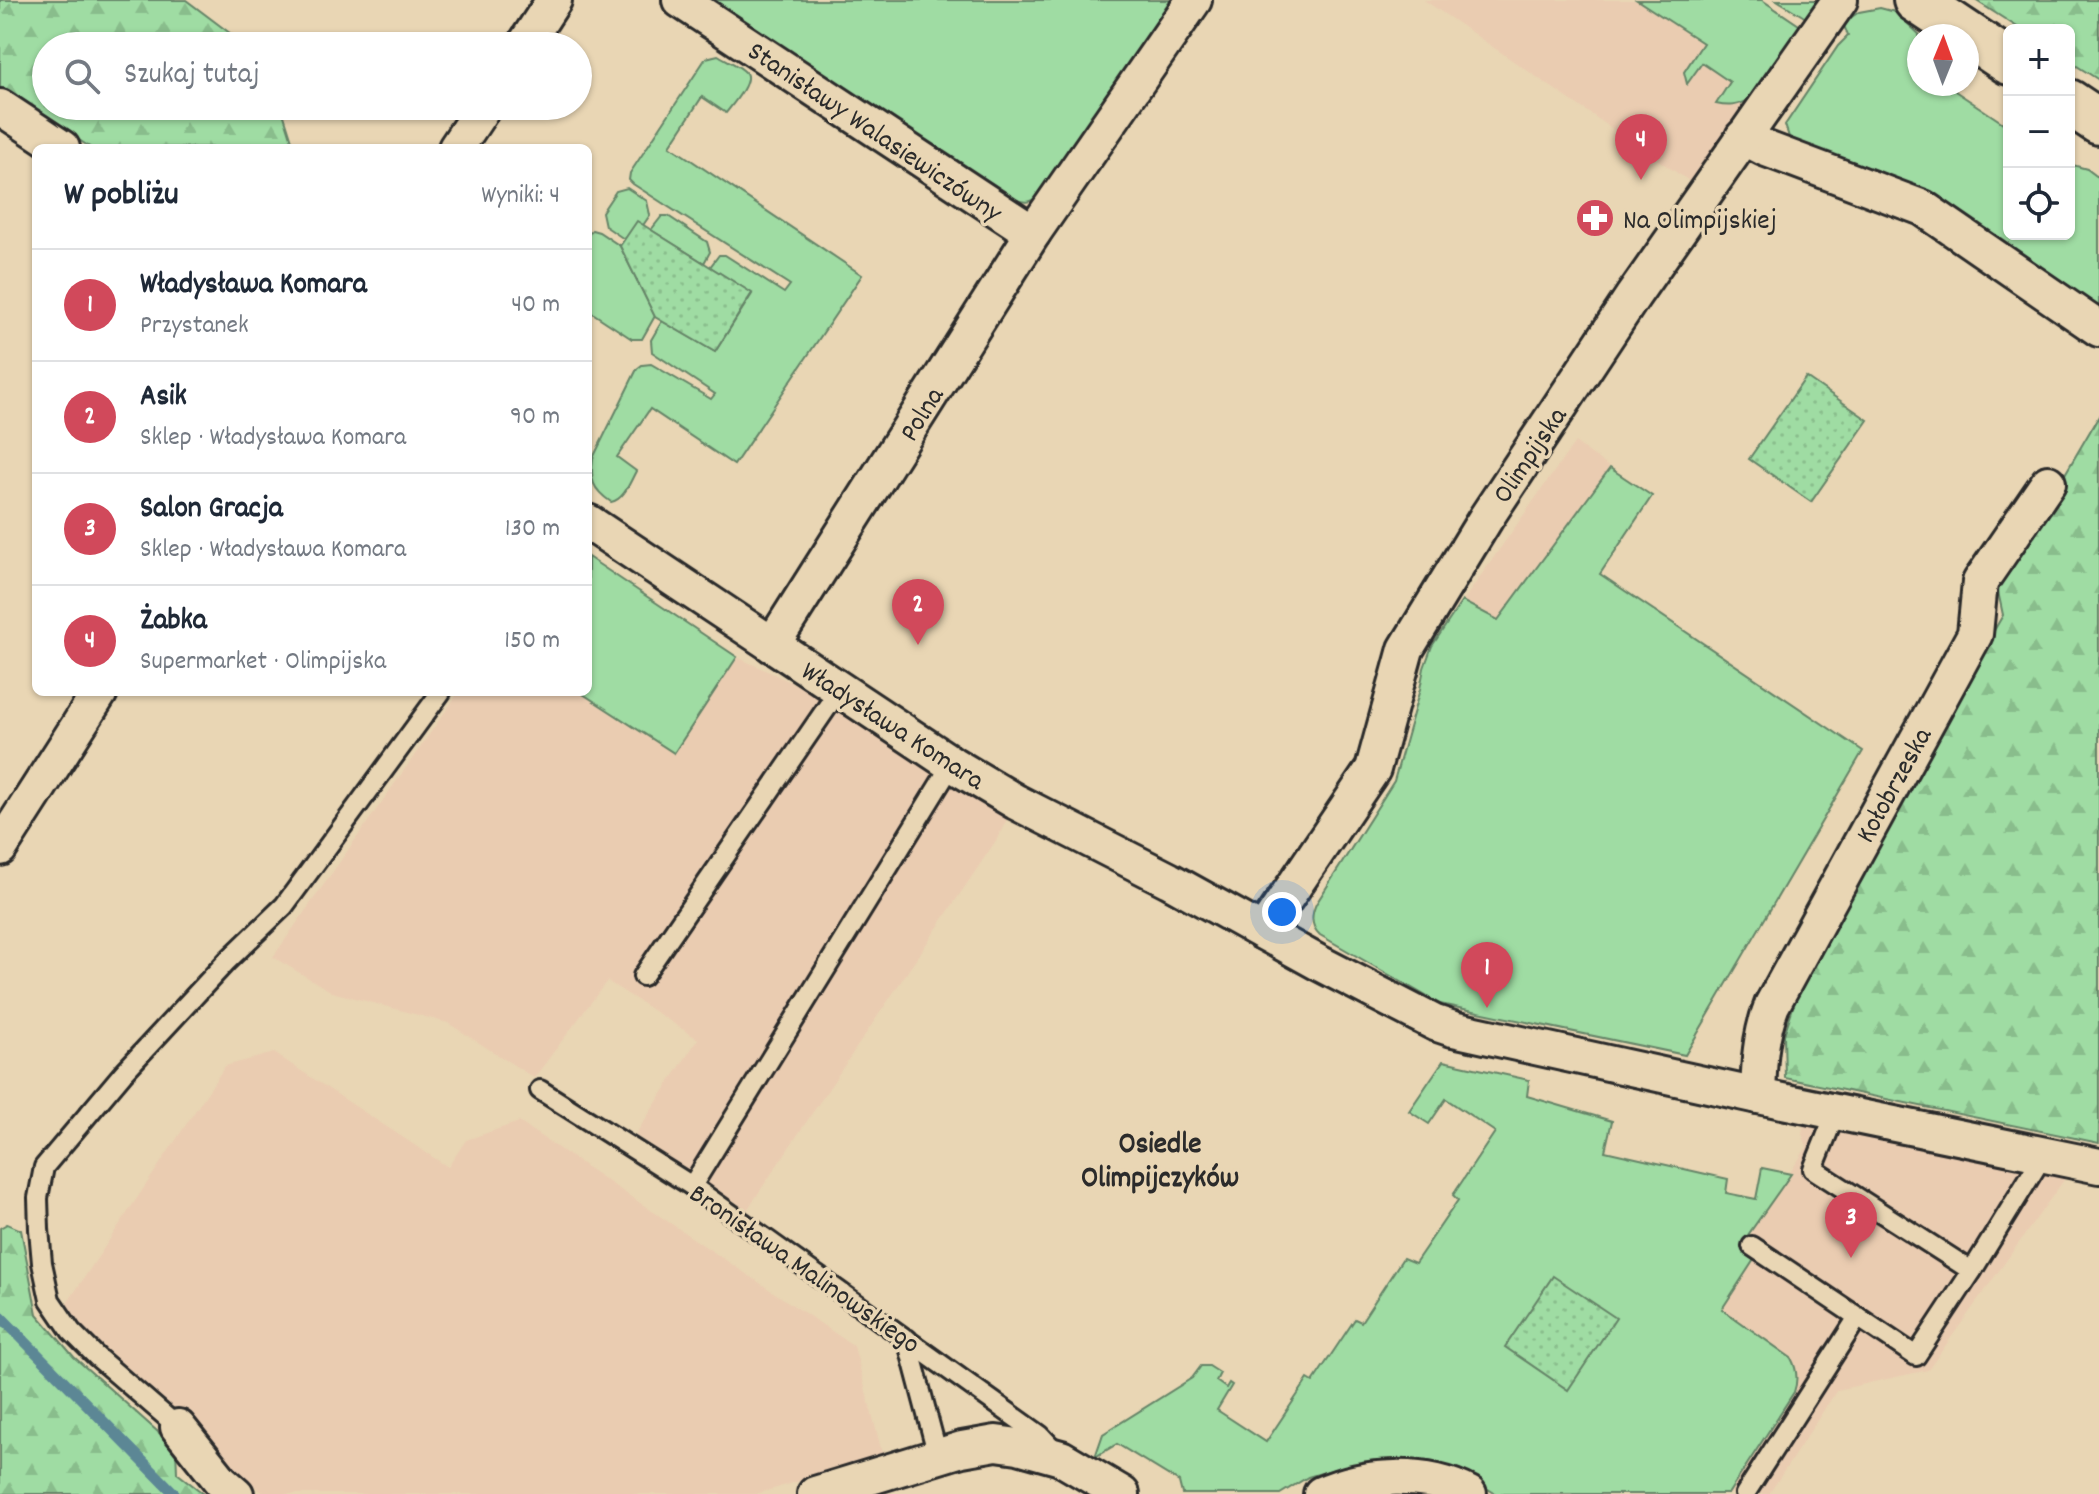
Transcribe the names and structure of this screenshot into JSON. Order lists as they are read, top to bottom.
{
  "streets": {
    "street": [
      "Stanisławy Walasiewiczówny",
      "Polna",
      "Olimpijska",
      "Władysława Komara",
      "Kołobrzeska",
      "Bronisława Malinowskiego"
    ]
  },
  "crossings": [
    ["Stanisławy Walasiewiczówny", "Polna"],
    ["Polna", "Władysława Komara"],
    ["Olimpijska", "Władysława Komara"],
    ["Władysława Komara", "Kołobrzeska"]
  ],
  "districts": ["Osiedle Olimpijczyków"],
  "places": {
    "pharmacy": ["Na Olimpijskiej"]
  },
  "north": "top",
  "page": {
    "map_buttons": ["+", "−"],
    "search": "Szukaj tutaj",
    "pins": [
      "4",
      "2",
      "1",
      "3"
    ],
    "heading": ["W pobliżu", "Wyniki: 4"],
    "list": [
      {
        "mark": "1",
        "name": "Władysława Komara",
        "note": "Przystanek",
        "value": "40 m"
      },
      {
        "mark": "2",
        "name": "Asik",
        "note": "Sklep · Władysława Komara",
        "value": "90 m"
      },
      {
        "mark": "3",
        "name": "Salon Gracja",
        "note": "Sklep · Władysława Komara",
        "value": "130 m"
      },
      {
        "mark": "4",
        "name": "Żabka",
        "note": "Supermarket · Olimpijska",
        "value": "150 m"
      }
    ]
  }
}
